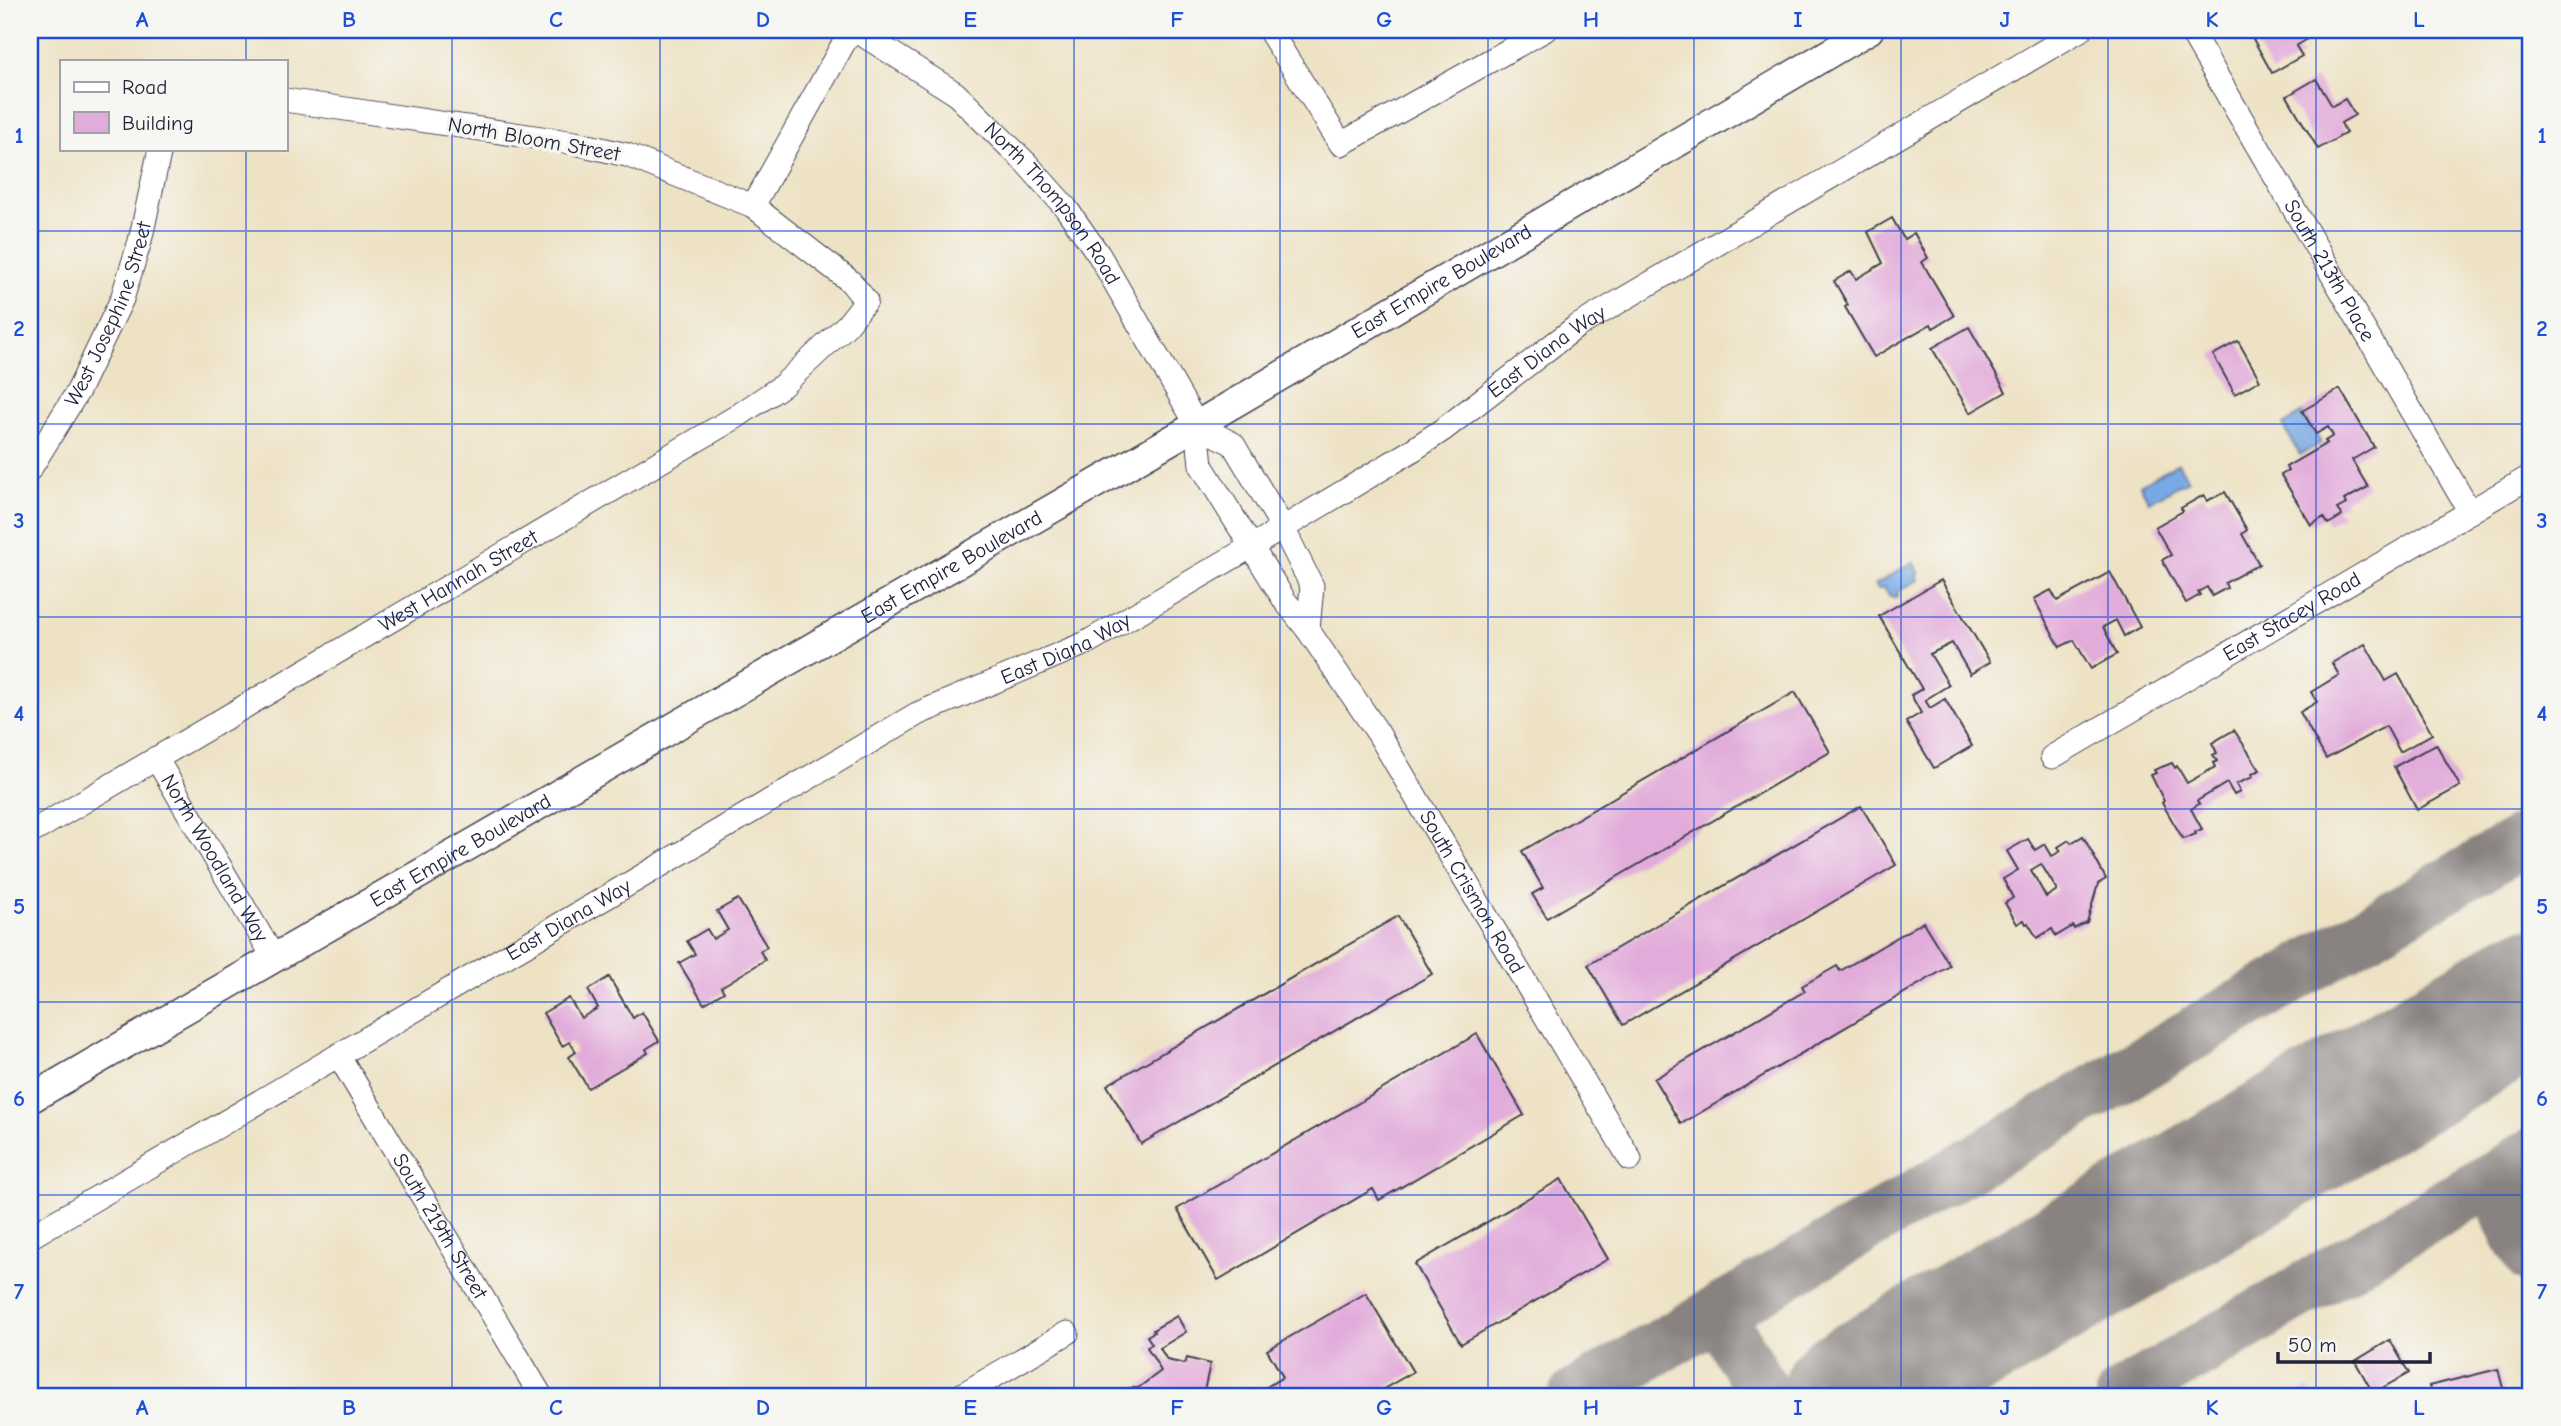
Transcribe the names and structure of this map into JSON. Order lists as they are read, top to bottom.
{
  "streets": {
    "street": [
      "North Bloom Street",
      "North Thompson Road",
      "South 213th Place",
      "East Empire Boulevard",
      "West Josephine Street",
      "East Diana Way",
      "West Hannah Street",
      "East Stacey Road",
      "North Woodland Way",
      "South Crismon Road",
      "South 219th Street"
    ]
  },
  "crossings": [
    ["North Bloom Street", "West Hannah Street"],
    ["North Thompson Road", "East Empire Boulevard"],
    ["North Thompson Road", "South Crismon Road"],
    ["South 213th Place", "East Stacey Road"],
    ["East Empire Boulevard", "North Woodland Way"],
    ["East Empire Boulevard", "South Crismon Road"],
    ["East Diana Way", "South Crismon Road"],
    ["East Diana Way", "South 219th Street"],
    ["West Hannah Street", "North Woodland Way"]
  ],
  "legend": ["Road", "Building"],
  "scale_bar": "50 m",
  "grid": {
    "columns": [
      "A",
      "B",
      "C",
      "D",
      "E",
      "F",
      "G",
      "H",
      "I",
      "J",
      "K",
      "L"
    ],
    "rows": [
      "1",
      "2",
      "3",
      "4",
      "5",
      "6",
      "7"
    ]
  }
}
